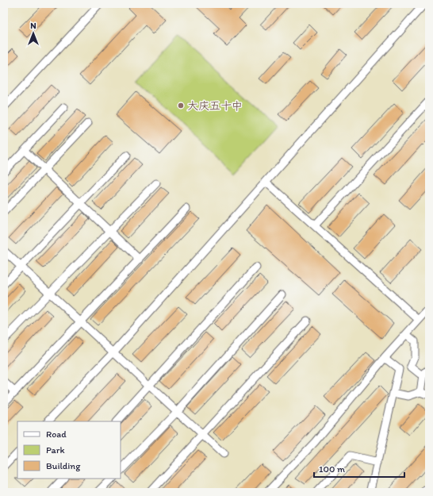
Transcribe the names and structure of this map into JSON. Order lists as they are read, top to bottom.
{
  "places": ["大庆五十中"],
  "legend": ["Road", "Park", "Building"],
  "scale_bar": "100 m",
  "north": "top"
}
